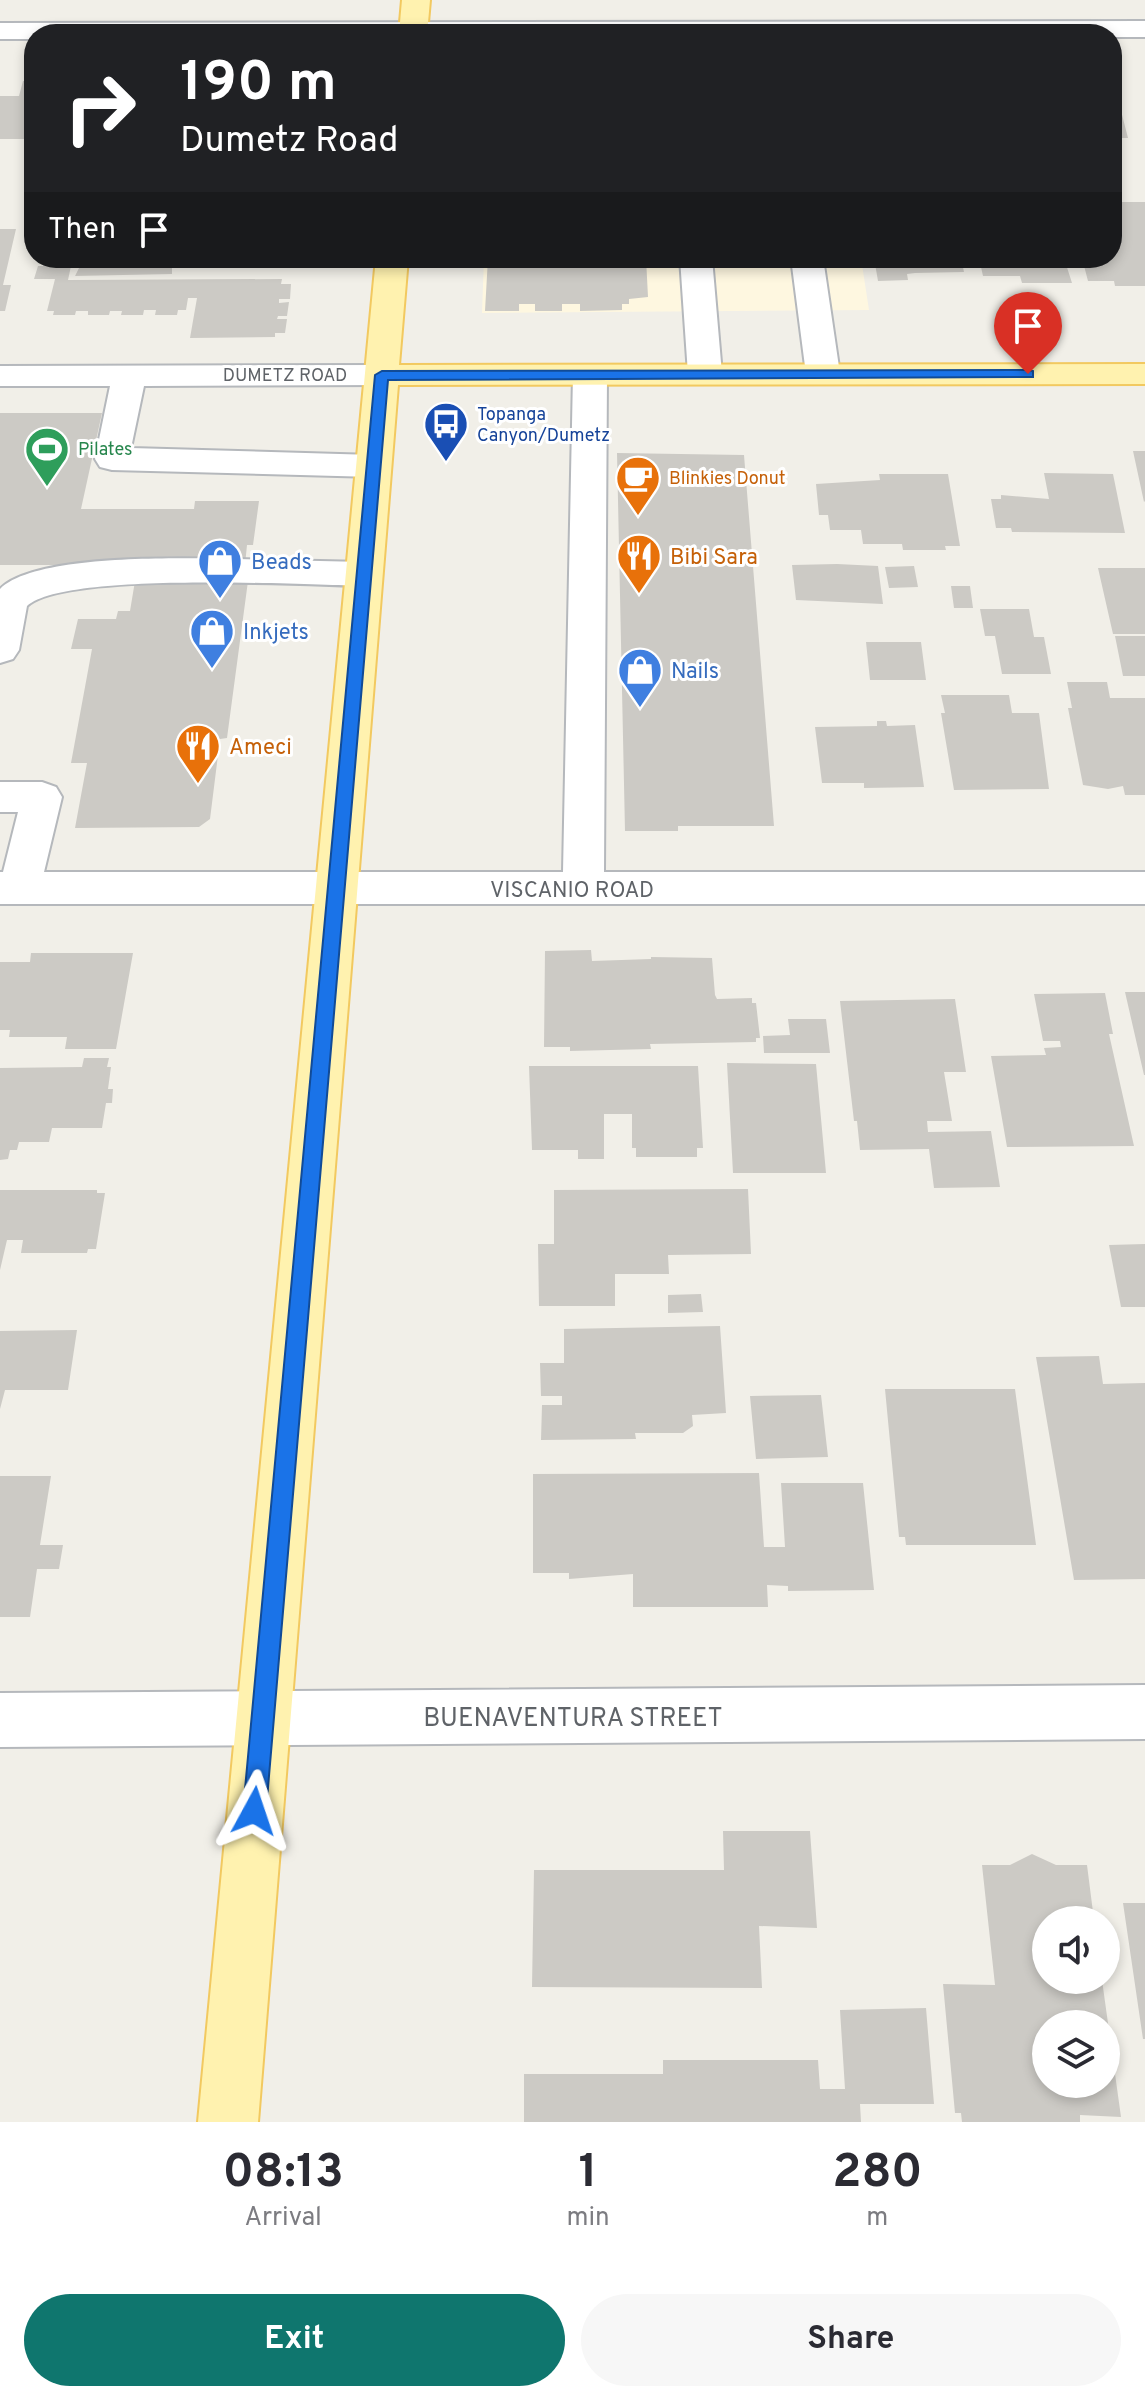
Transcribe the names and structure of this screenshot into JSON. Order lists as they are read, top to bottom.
{
  "streets": {
    "main road": ["DUMETZ ROAD"],
    "street": ["VISCANIO ROAD", "BUENAVENTURA STREET"]
  },
  "places": {
    "bus stop": ["Topanga Canyon/Dumetz"],
    "sports": ["Pilates"],
    "cafe": ["Blinkies Donut"],
    "restaurant": ["Bibi Sara", "Ameci"],
    "shop": ["Beads", "Inkjets", "Nails"]
  },
  "page": {
    "turn": ["190 m", "Dumetz Road"],
    "then": "Then",
    "eta": [
      "08:13",
      "Arrival",
      "1",
      "min",
      "280",
      "m"
    ],
    "buttons": ["Exit", "Share"]
  }
}
